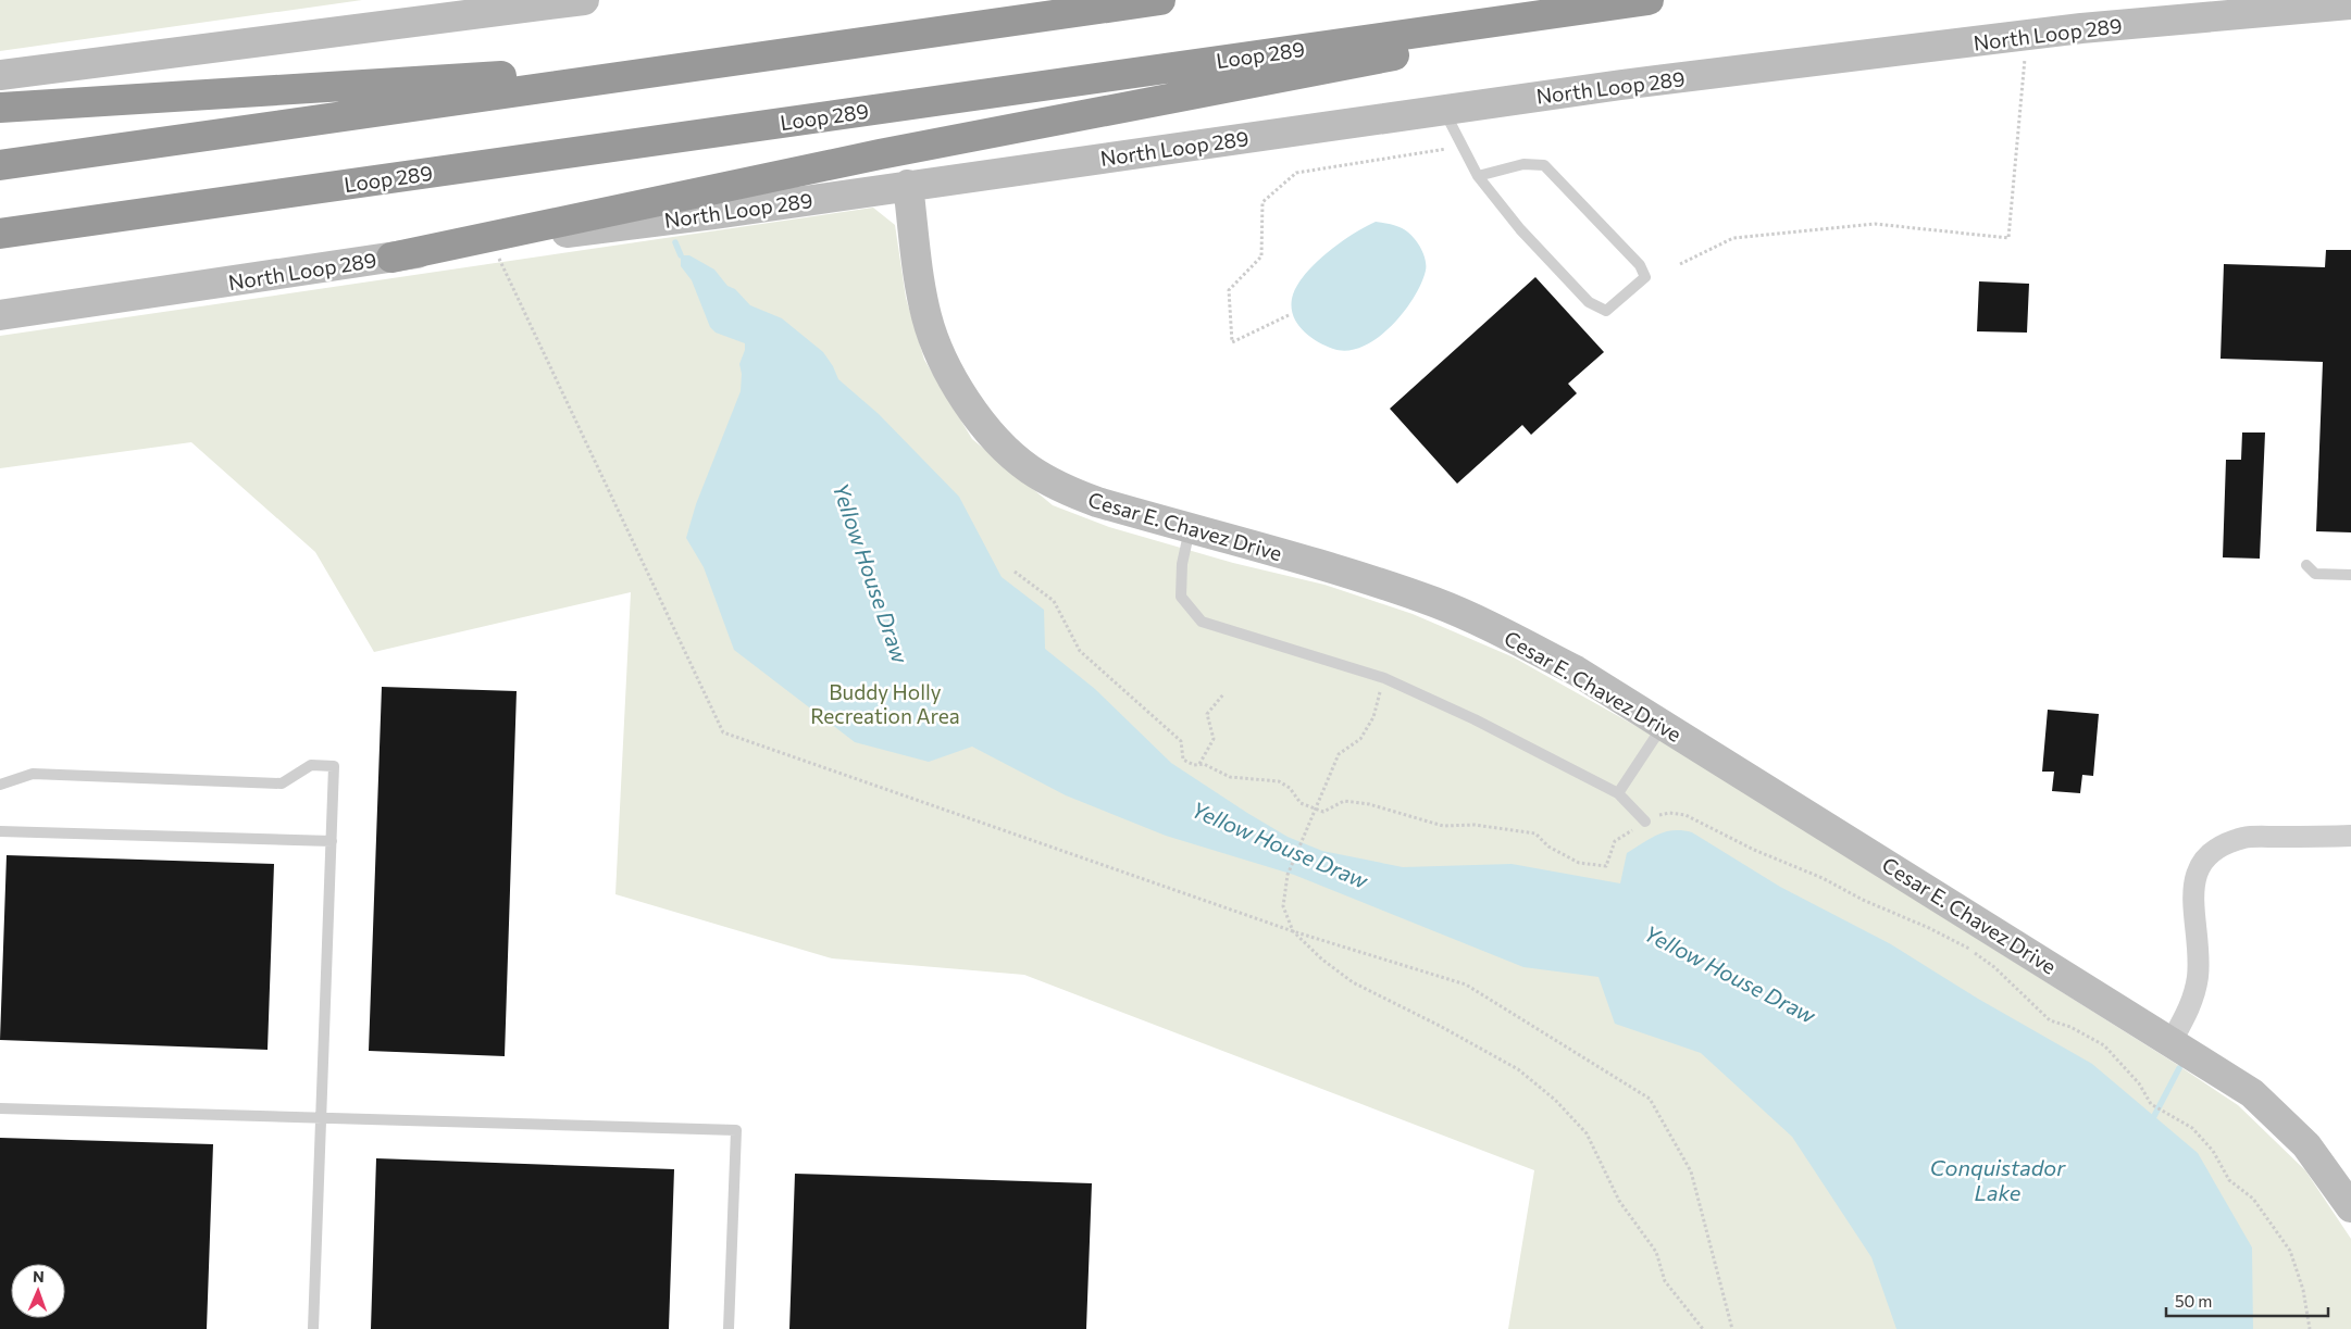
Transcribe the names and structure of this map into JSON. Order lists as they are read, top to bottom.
{
  "streets": {
    "highway": ["Loop 289"],
    "main road": ["North Loop 289", "Cesar E. Chavez Drive"]
  },
  "crossings": [
    ["North Loop 289", "Cesar E. Chavez Drive"]
  ],
  "water": ["Yellow House Draw", "Conquistador Lake"],
  "parks": ["Buddy Holly Recreation Area"],
  "scale_bar": "50 m",
  "north": "top"
}
